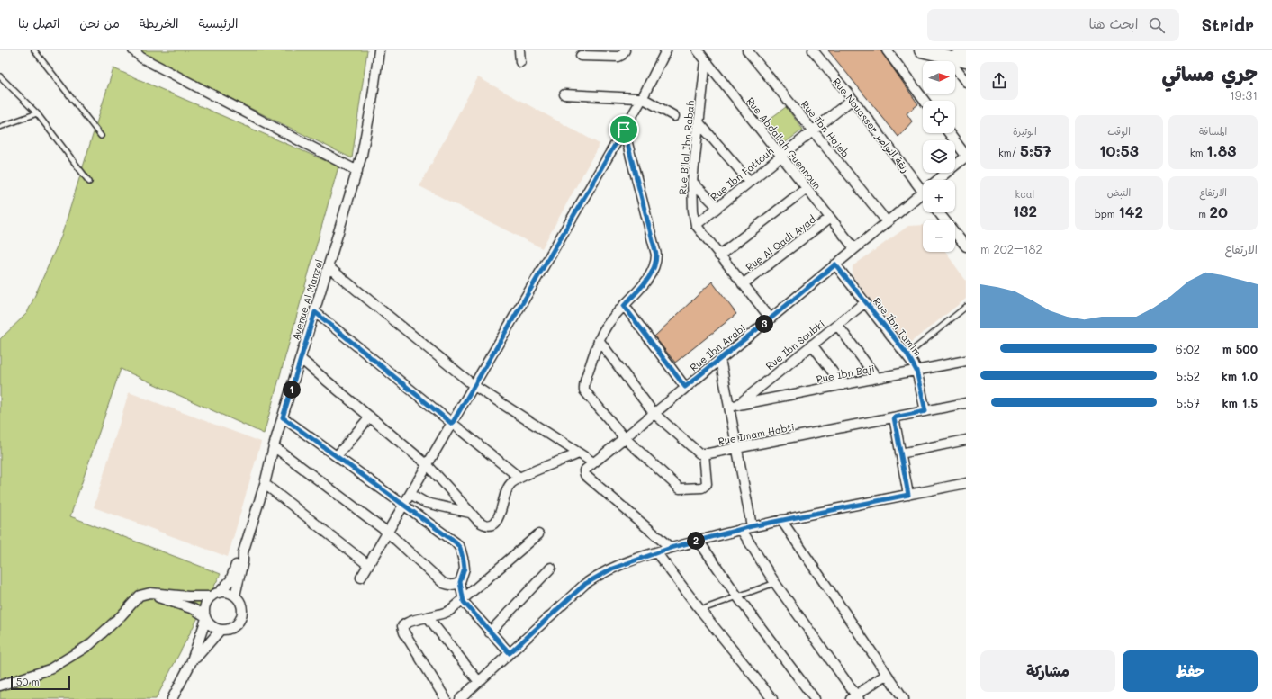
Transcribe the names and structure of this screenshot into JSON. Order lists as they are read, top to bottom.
{
  "streets": {
    "street": [
      "Rue Nouasser زنقة النواصر",
      "Rue Ibn Hajeb",
      "Rue Abdallah Guennoun",
      "Rue Bilal Ibn Rabah",
      "Rue Ibn Fattouh",
      "Rue Al Qadi Ayad",
      "Avenue Al Manzel",
      "Rue Ibn Tamim",
      "Rue Ibn Soubki",
      "Rue Ibn Arabi",
      "Rue Ibn Baji",
      "Rue Imam Habti"
    ]
  },
  "crossings": [
    ["Rue Nouasser زنقة النواصر", "Rue Ibn Fattouh"],
    ["Rue Ibn Hajeb", "Rue Ibn Fattouh"],
    ["Rue Ibn Hajeb", "Rue Ibn Arabi"],
    ["Rue Abdallah Guennoun", "Rue Bilal Ibn Rabah"],
    ["Rue Abdallah Guennoun", "Rue Ibn Fattouh"],
    ["Rue Abdallah Guennoun", "Rue Al Qadi Ayad"],
    ["Rue Abdallah Guennoun", "Rue Ibn Arabi"],
    ["Rue Bilal Ibn Rabah", "Rue Ibn Fattouh"],
    ["Rue Bilal Ibn Rabah", "Rue Al Qadi Ayad"],
    ["Rue Bilal Ibn Rabah", "Rue Ibn Arabi"],
    ["Rue Ibn Tamim", "Rue Ibn Soubki"],
    ["Rue Ibn Tamim", "Rue Ibn Arabi"],
    ["Rue Ibn Tamim", "Rue Ibn Baji"],
    ["Rue Ibn Tamim", "Rue Imam Habti"],
    ["Rue Ibn Soubki", "Rue Ibn Baji"]
  ],
  "scale_bar": "50 m",
  "north": "right",
  "page": {
    "header": "Stridr",
    "search": "ابحث هنا",
    "nav": [
      "الرئيسية",
      "الخريطة",
      "من نحن",
      "اتصل بنا"
    ],
    "heading": ["جري مسائي", "19:31"],
    "map_buttons": ["+", "−"],
    "stats": [
      ["المسافة", "1.83 km"],
      ["الوقت", "10:53"],
      ["الوتيرة", "5:57 /km"],
      ["الارتفاع", "20 m"],
      ["النبض", "142 bpm"],
      ["kcal", "132"]
    ],
    "chart": ["الارتفاع", "182–202 m"],
    "pins": ["3", "1", "2"],
    "list": [
      {
        "name": "500 m",
        "note": "6:02"
      },
      {
        "name": "1.0 km",
        "note": "5:52"
      },
      {
        "name": "1.5 km",
        "note": "5:57"
      }
    ],
    "buttons": ["حفظ", "مشاركة"],
    "scale": "50 m"
  }
}
